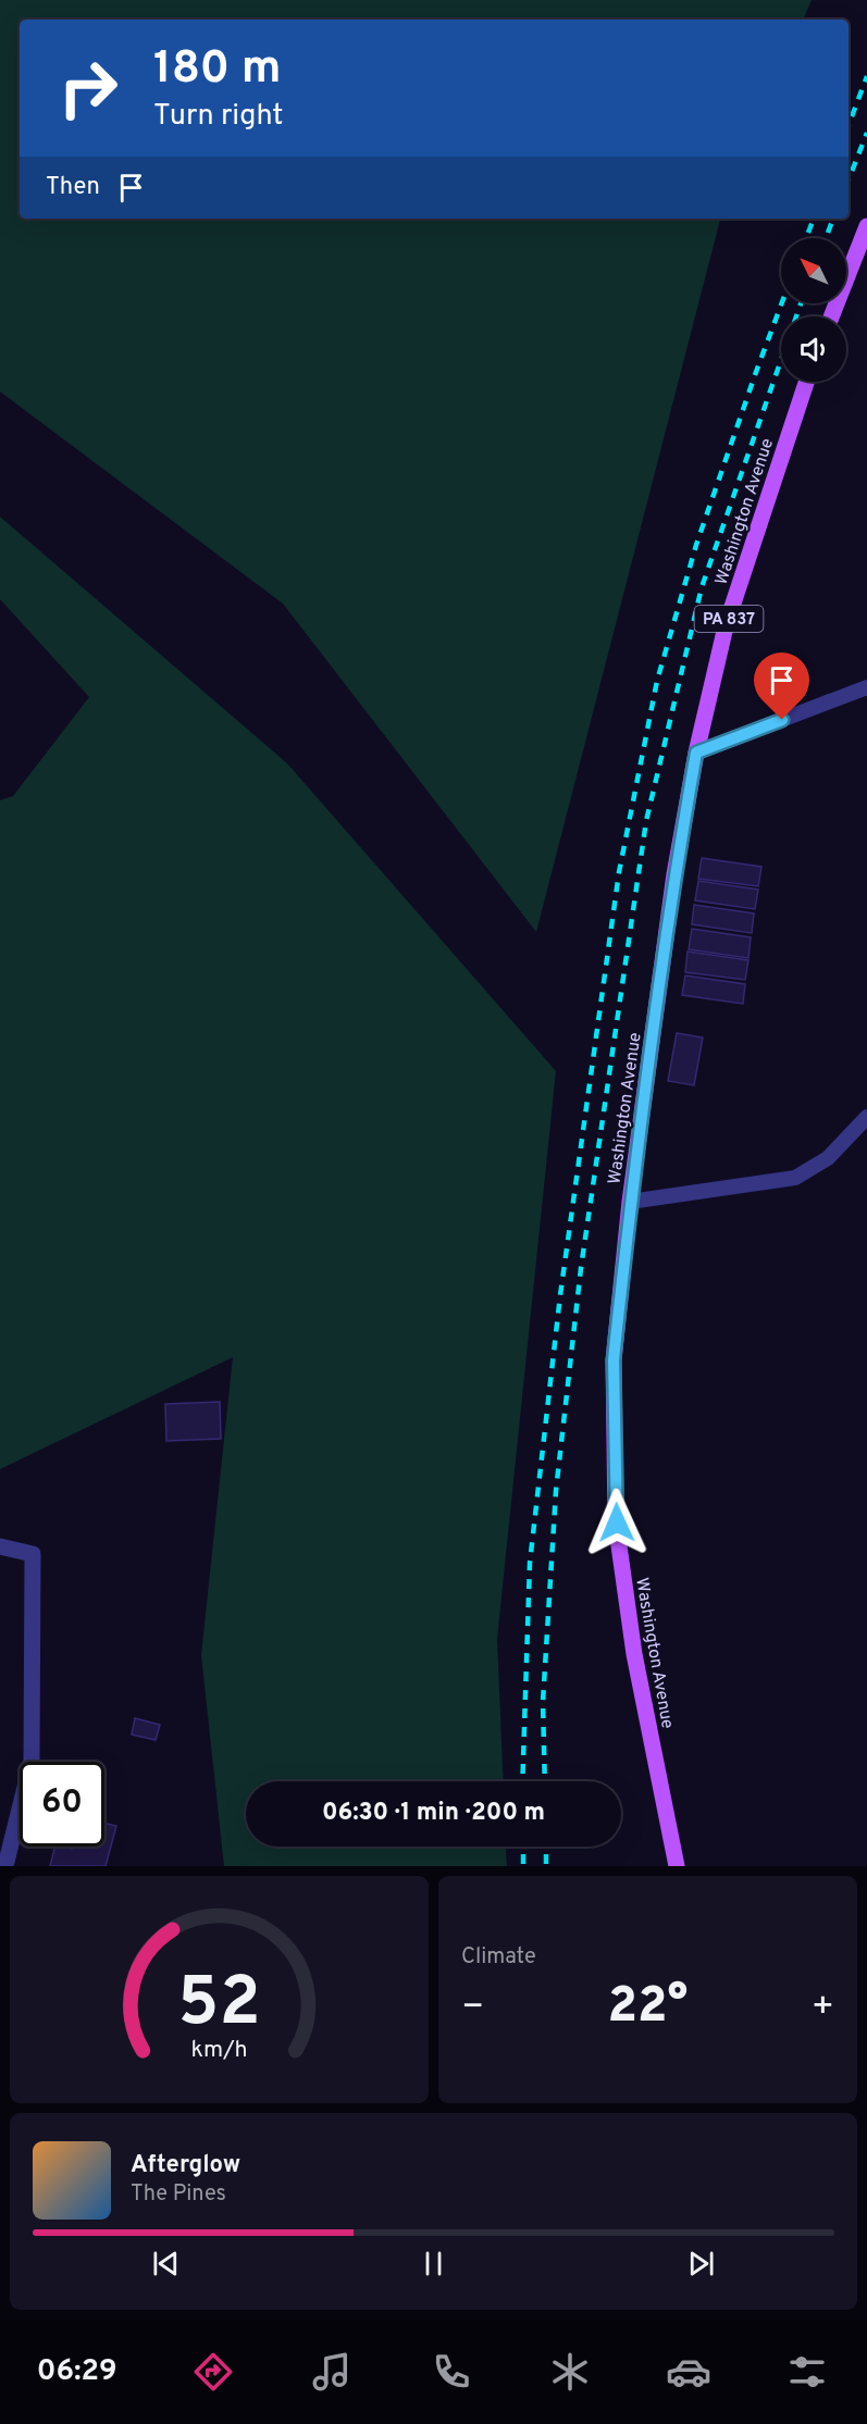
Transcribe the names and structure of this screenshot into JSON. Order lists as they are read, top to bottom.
{
  "streets": {
    "main road": ["Washington Avenue", "PA 837"]
  },
  "north": "top left",
  "page": {
    "turn": ["180 m", "Turn right"],
    "then": "Then",
    "limit": "60",
    "trip": "06:30 · 1 min · 200 m",
    "tile": "Climate",
    "heat": ["−", "22°", "+"],
    "song": ["Afterglow", "The Pines"],
    "tabs": "06:29",
    "gauge": ["52", "km/h"]
  }
}
